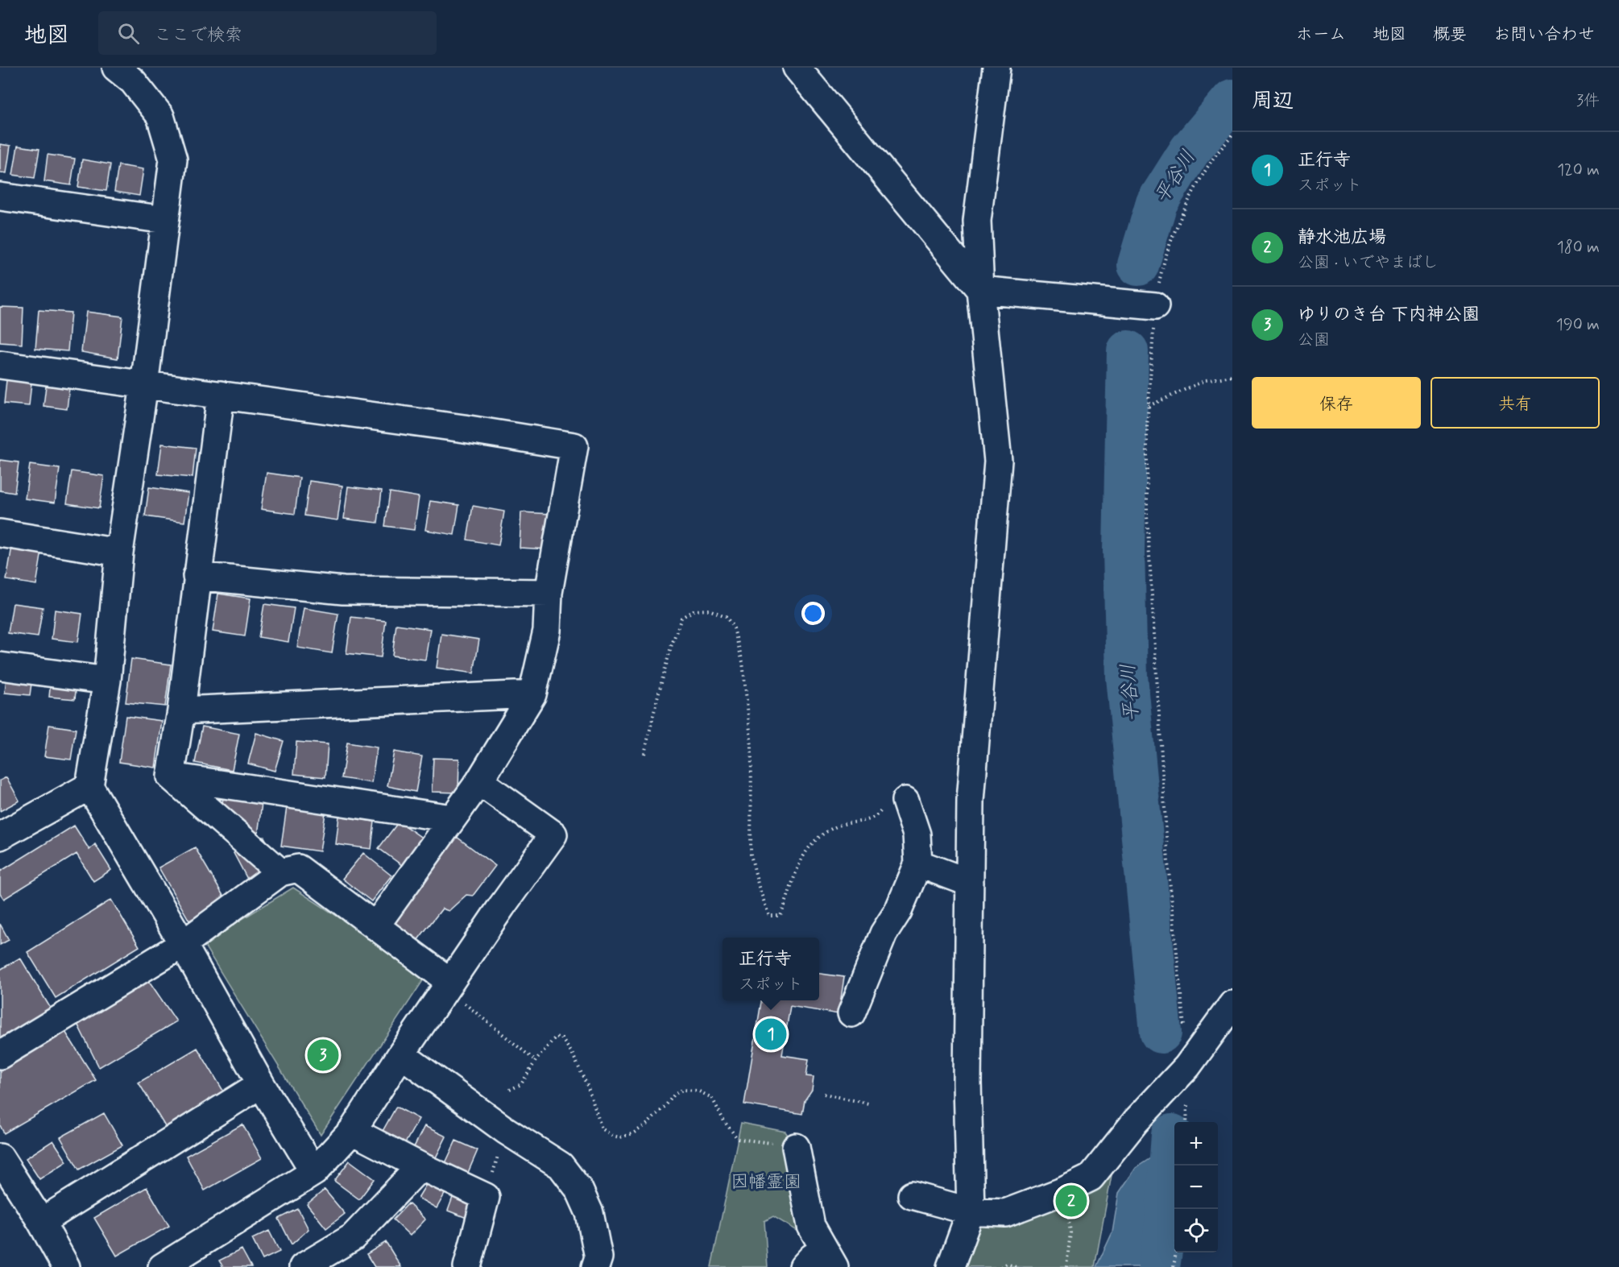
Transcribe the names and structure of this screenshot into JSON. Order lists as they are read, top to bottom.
{
  "water": ["平谷川"],
  "parks": ["因幡霊園"],
  "page": {
    "header": "地図",
    "search": "ここで検索",
    "nav": [
      "ホーム",
      "地図",
      "概要",
      "お問い合わせ"
    ],
    "heading": ["周辺", "3件"],
    "list": [
      {
        "mark": "1",
        "name": "正行寺",
        "note": "スポット",
        "value": "120 m"
      },
      {
        "mark": "2",
        "name": "静水池広場",
        "note": "公園 · いでやまばし",
        "value": "180 m"
      },
      {
        "mark": "3",
        "name": "ゆりのき台 下内神公園",
        "note": "公園",
        "value": "190 m"
      }
    ],
    "buttons": ["保存", "共有"],
    "popup": ["正行寺", "スポット"],
    "pins": ["1", "3", "2"],
    "map_buttons": ["+", "−"]
  }
}
